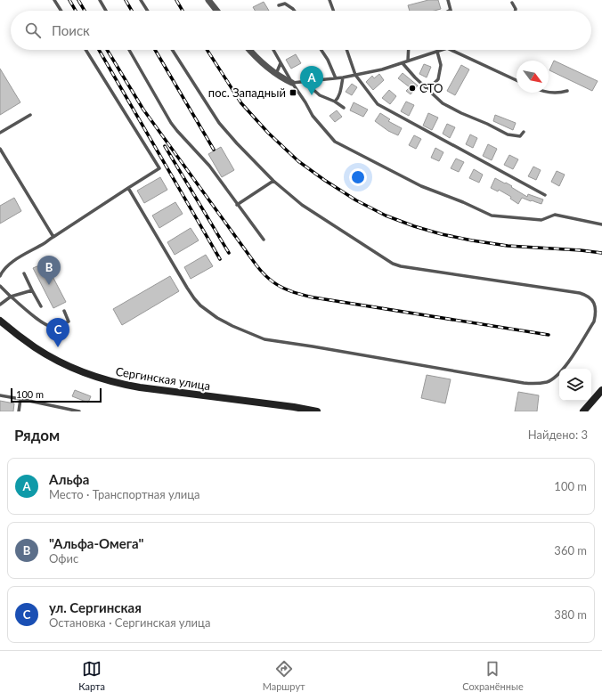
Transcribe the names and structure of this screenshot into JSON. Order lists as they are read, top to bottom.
{
  "streets": {
    "main road": ["Сергинская улица"]
  },
  "places": {
    "other": ["СТО"],
    "transit": ["пос. Западный"]
  },
  "scale_bar": "100 m",
  "north": "bottom right",
  "page": {
    "search": "Поиск",
    "pins": ["A", "B", "C"],
    "scale": "100 m",
    "heading": ["Рядом", "Найдено: 3"],
    "list": [
      {
        "mark": "A",
        "name": "Альфа",
        "note": "Место · Транспортная улица",
        "value": "100 m"
      },
      {
        "mark": "B",
        "name": "\"Альфа-Омега\"",
        "note": "Офис",
        "value": "360 m"
      },
      {
        "mark": "C",
        "name": "ул. Сергинская",
        "note": "Остановка · Сергинская улица",
        "value": "380 m"
      }
    ],
    "nav": ["Карта", "Маршрут", "Сохранённые"]
  }
}
